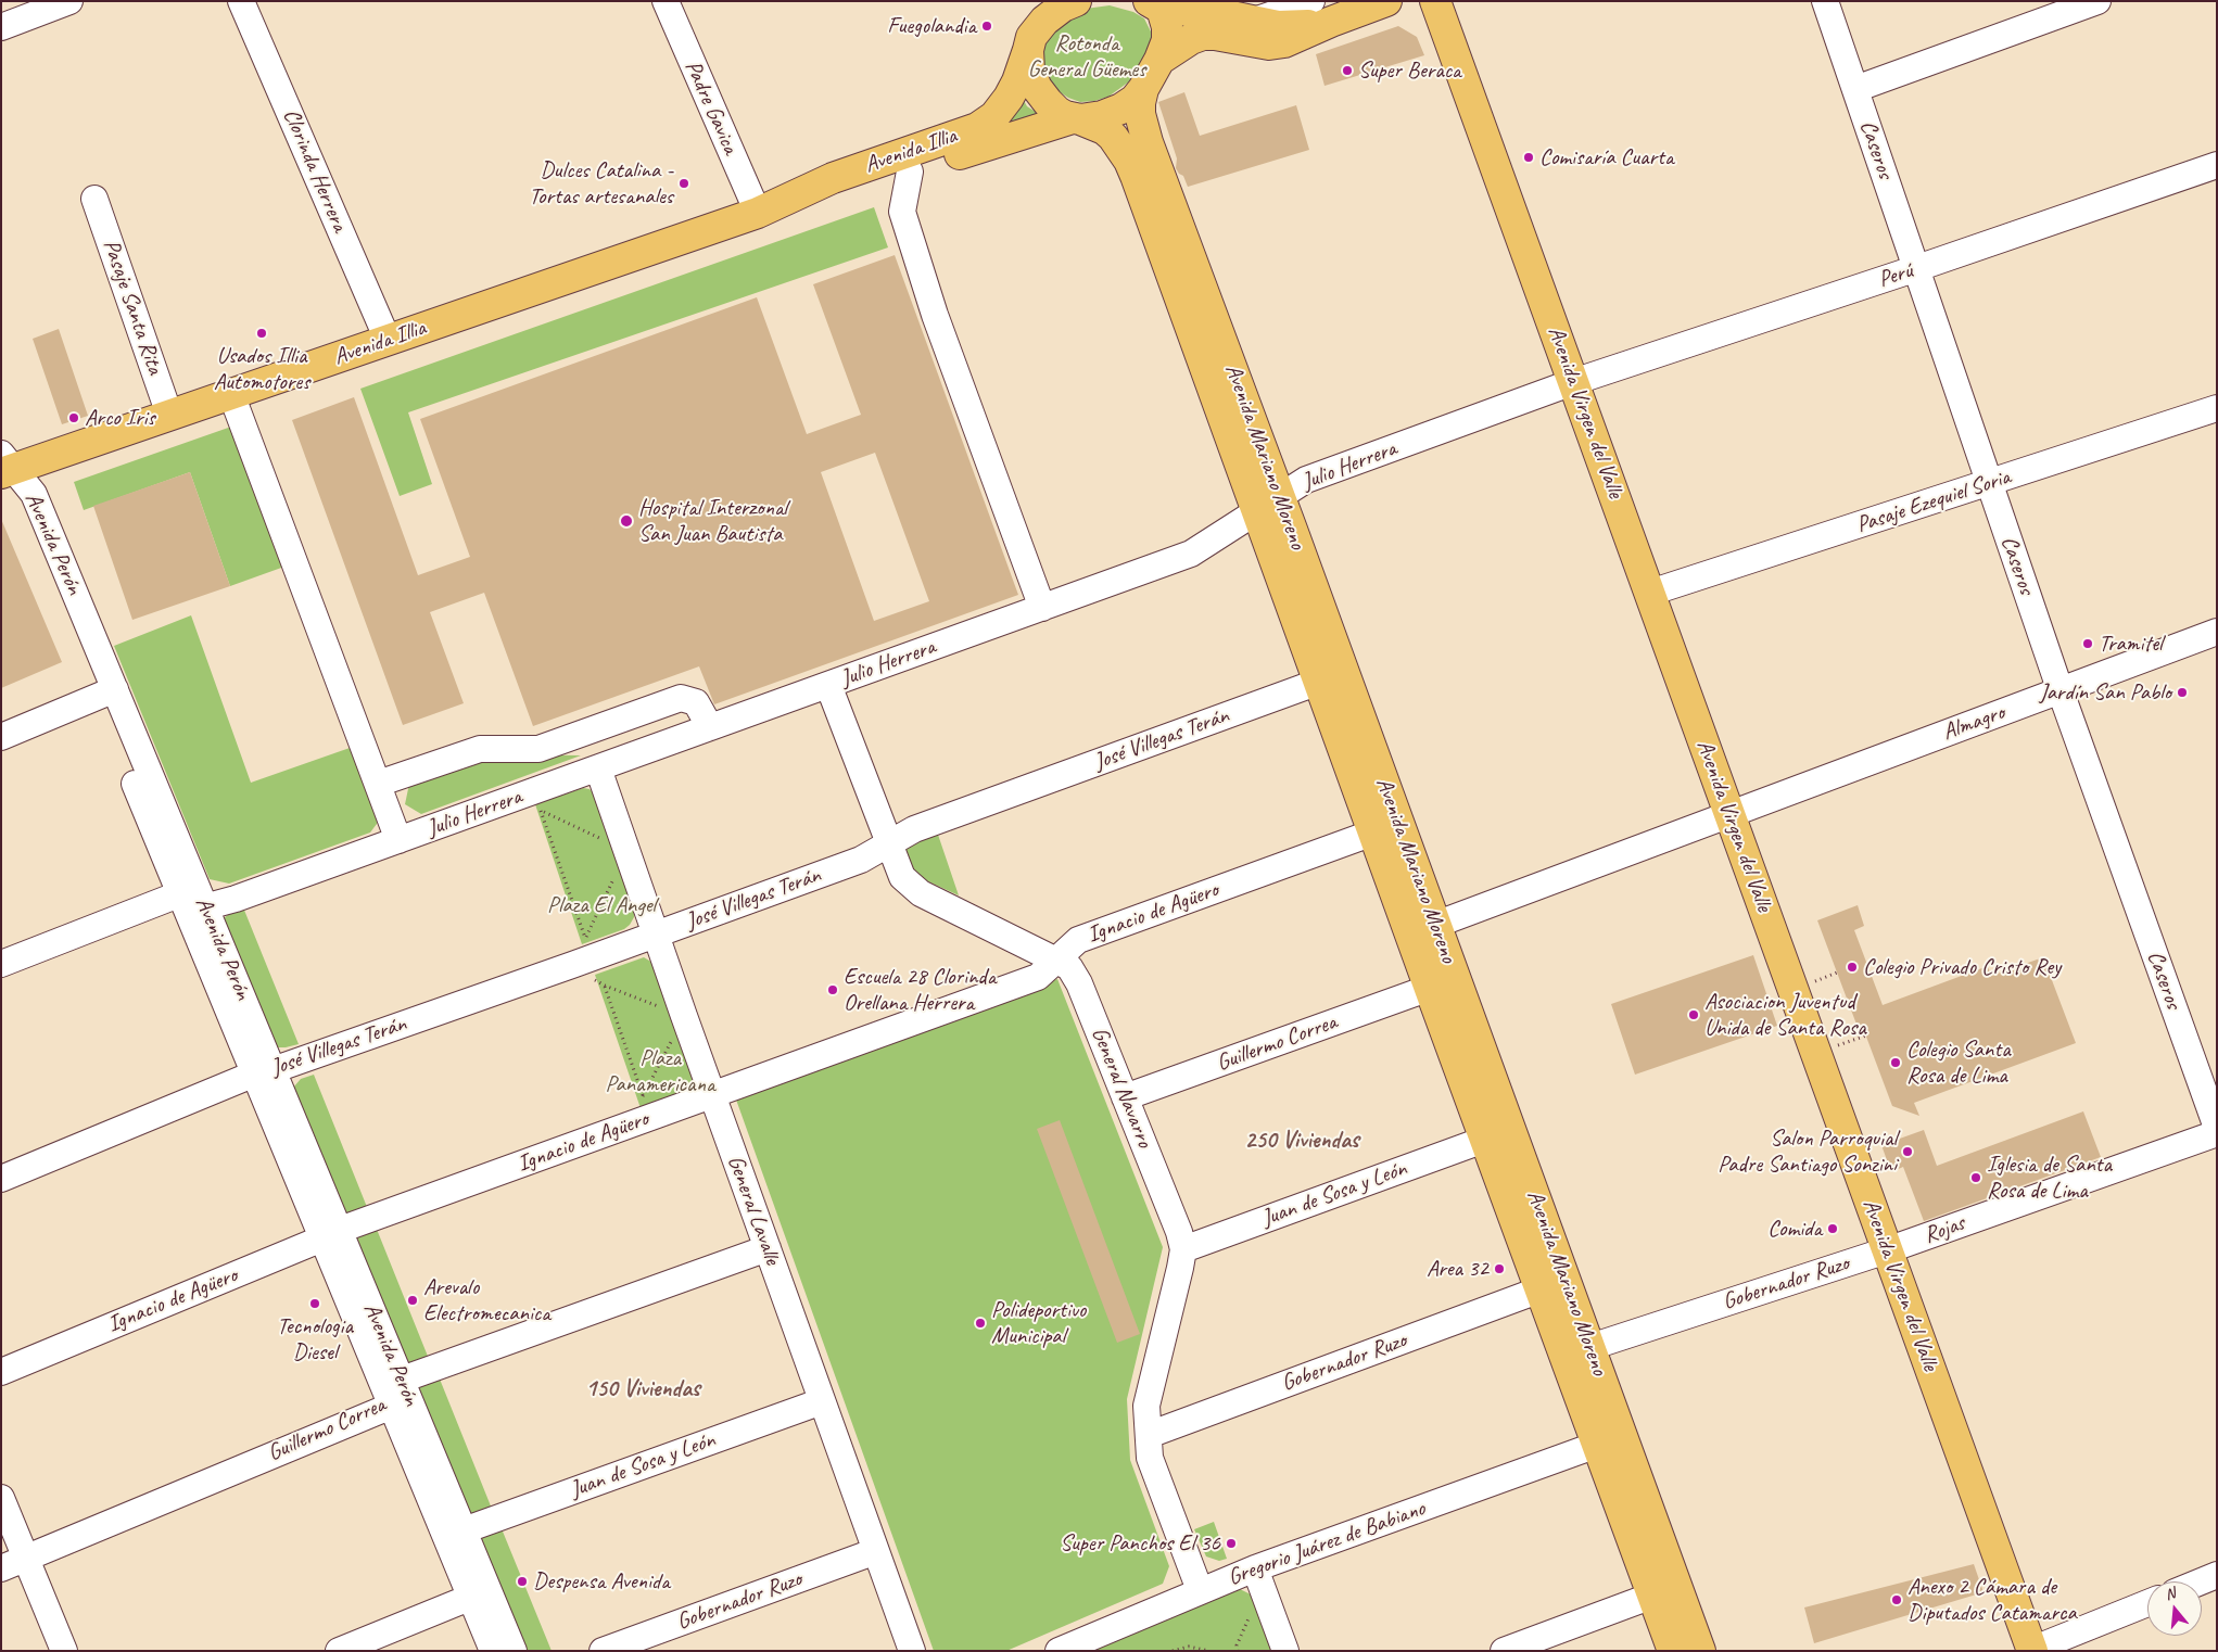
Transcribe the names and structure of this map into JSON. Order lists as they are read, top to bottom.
{
  "streets": {
    "main road": ["Avenida Illia", "Avenida Virgen del Valle", "Avenida Mariano Moreno"],
    "street": [
      "Padre Gavica",
      "Caseros",
      "Clorinda Herrera",
      "Perú",
      "Pasaje Santa Rita",
      "Julio Herrera",
      "Pasaje Ezequiel Soria",
      "Avenida Perón",
      "Almagro",
      "José Villegas Terán",
      "Ignacio de Agüero",
      "Guillermo Correa",
      "General Navarro",
      "Juan de Sosa y León",
      "General Lavalle",
      "Rojas",
      "Gobernador Ruzo",
      "Gregorio Juárez de Babiano"
    ]
  },
  "crossings": [
    ["Padre Gavica", "Avenida Illia"],
    ["Caseros", "Perú"],
    ["Caseros", "Pasaje Ezequiel Soria"],
    ["Caseros", "Almagro"],
    ["Avenida Illia", "Clorinda Herrera"],
    ["Avenida Illia", "Pasaje Santa Rita"],
    ["Avenida Illia", "Avenida Mariano Moreno"],
    ["Avenida Illia", "Avenida Perón"],
    ["Perú", "Avenida Virgen del Valle"],
    ["Perú", "Julio Herrera"],
    ["Avenida Virgen del Valle", "Julio Herrera"],
    ["Avenida Virgen del Valle", "Pasaje Ezequiel Soria"],
    ["Avenida Virgen del Valle", "Almagro"],
    ["Avenida Virgen del Valle", "Rojas"],
    ["Avenida Virgen del Valle", "Gobernador Ruzo"],
    ["Avenida Mariano Moreno", "Julio Herrera"],
    ["Avenida Mariano Moreno", "José Villegas Terán"],
    ["Avenida Mariano Moreno", "Ignacio de Agüero"],
    ["Avenida Mariano Moreno", "Guillermo Correa"],
    ["Avenida Mariano Moreno", "Juan de Sosa y León"],
    ["Avenida Mariano Moreno", "Gobernador Ruzo"],
    ["Avenida Mariano Moreno", "Gregorio Juárez de Babiano"],
    ["Julio Herrera", "Avenida Perón"],
    ["Julio Herrera", "General Navarro"],
    ["Julio Herrera", "General Lavalle"],
    ["Avenida Perón", "José Villegas Terán"],
    ["Avenida Perón", "Ignacio de Agüero"],
    ["Avenida Perón", "Guillermo Correa"],
    ["Avenida Perón", "Juan de Sosa y León"],
    ["José Villegas Terán", "General Navarro"],
    ["José Villegas Terán", "General Lavalle"],
    ["Ignacio de Agüero", "General Navarro"],
    ["Ignacio de Agüero", "General Lavalle"],
    ["Guillermo Correa", "General Navarro"],
    ["Guillermo Correa", "General Lavalle"],
    ["General Navarro", "Juan de Sosa y León"],
    ["Juan de Sosa y León", "General Lavalle"],
    ["General Lavalle", "Gobernador Ruzo"],
    ["Rojas", "Gobernador Ruzo"]
  ],
  "districts": ["250 Viviendas", "150 Viviendas"],
  "parks": ["Rotonda General Güemes", "Plaza El Angel", "Plaza Panamericana"],
  "places": [
    "Fuegolandia",
    "Super Beraca",
    "Comisaría Cuarta",
    "Dulces Catalina - Tortas artesanales",
    "Usados Illia Automotores",
    "Arco Iris",
    "Hospital Interzonal San Juan Bautista",
    "Tramitel",
    "Jardín San Pablo",
    "Colegio Privado Cristo Rey",
    "Escuela 28 Clorinda Orellana Herrera",
    "Asociacion Juventud Unida de Santa Rosa",
    "Colegio Santa Rosa de Lima",
    "Salon Parroquial Padre Santiago Sonzini",
    "Iglesia de Santa Rosa de Lima",
    "Comida",
    "Area 32",
    "Arevalo Electromecanica",
    "Tecnologia Diesel",
    "Polideportivo Municipal",
    "Super Panchos El 36",
    "Despensa Avenida",
    "Anexo 2 Cámara de Diputados Catamarca"
  ],
  "north": "top"
}
